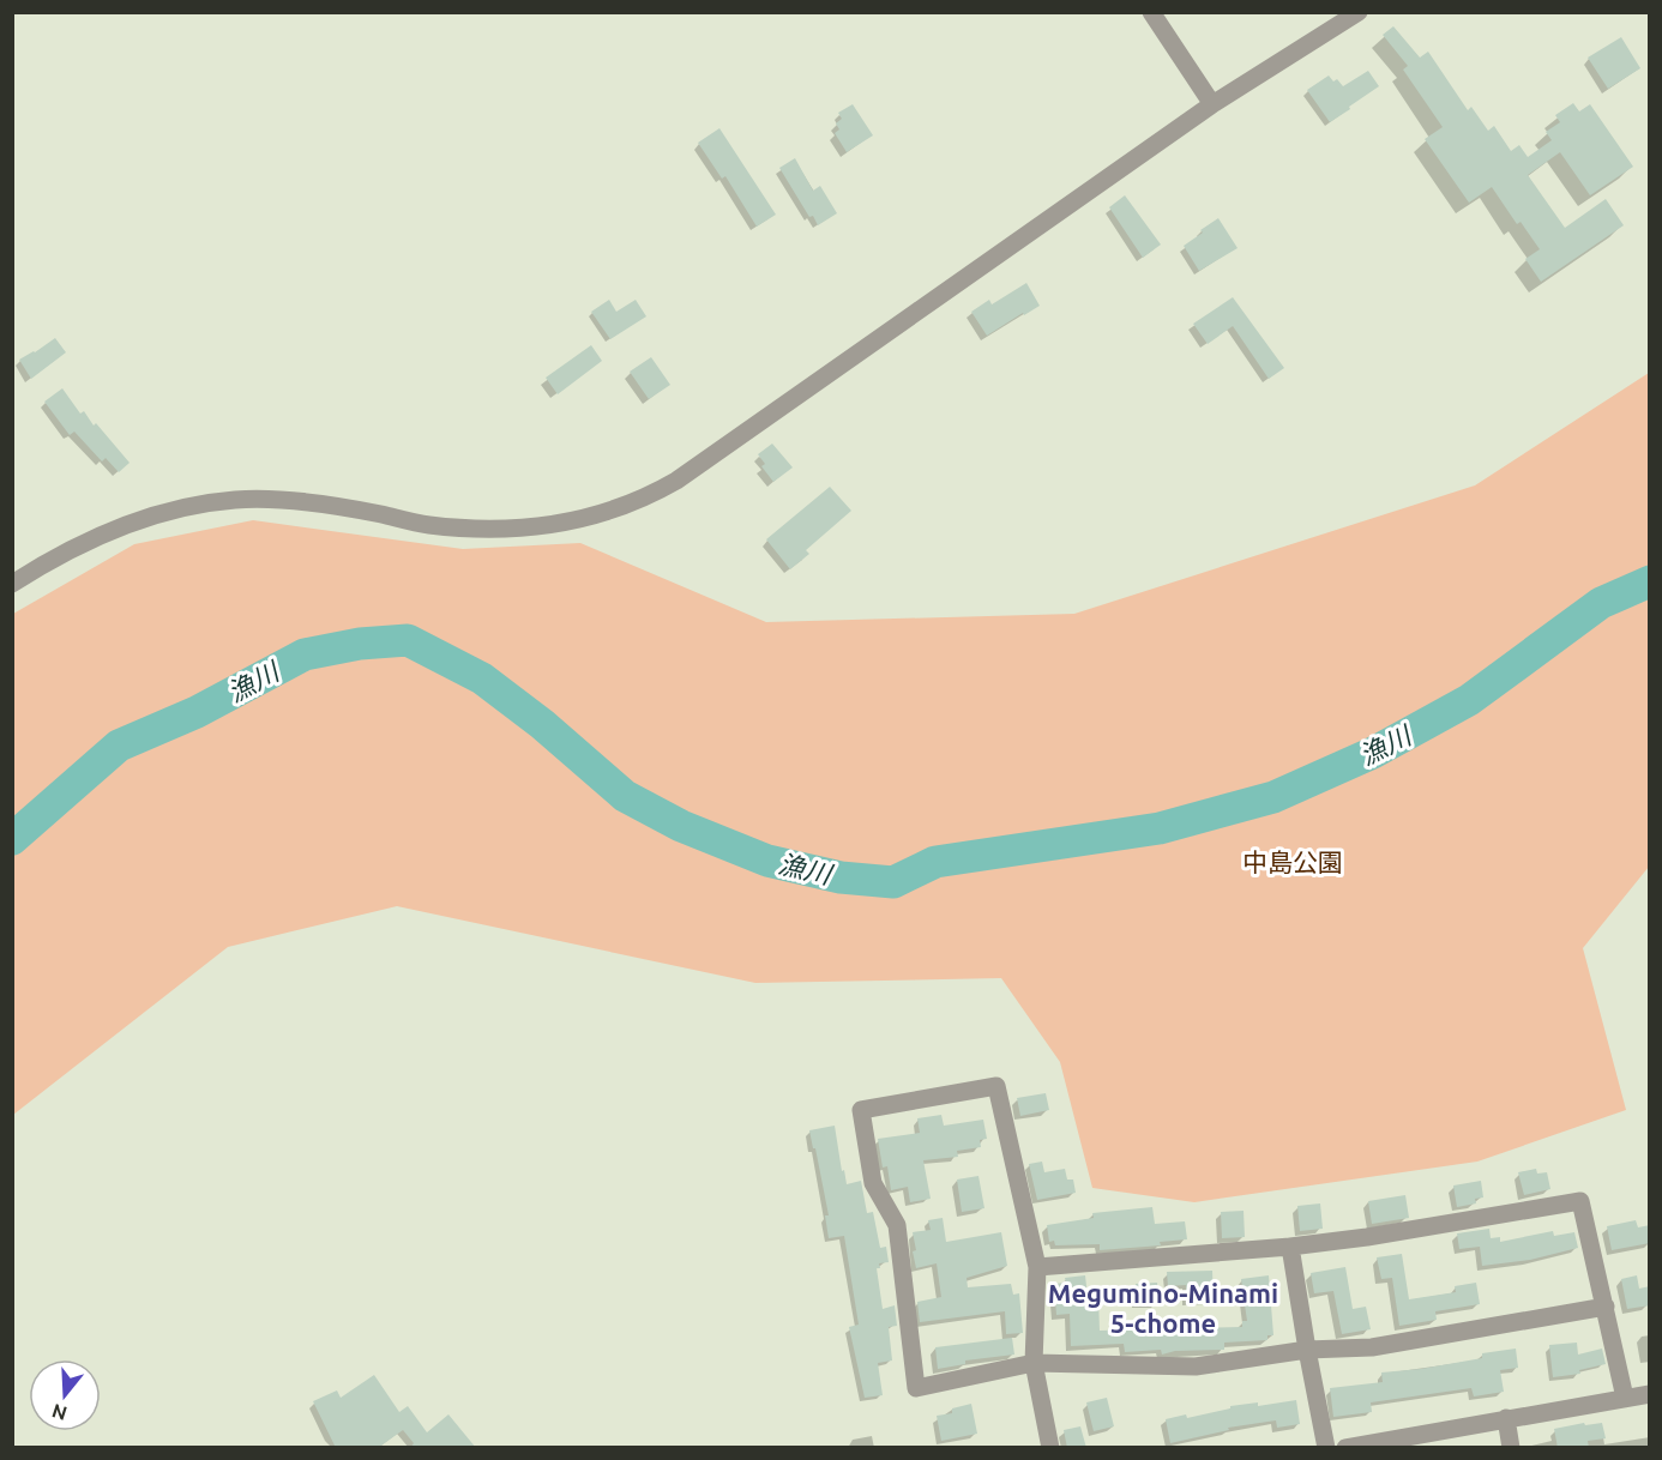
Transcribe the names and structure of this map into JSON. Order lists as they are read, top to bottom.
{
  "districts": ["Megumino-Minami 5-chome"],
  "water": ["漁川"],
  "parks": ["中島公園"],
  "north": "bottom"
}
